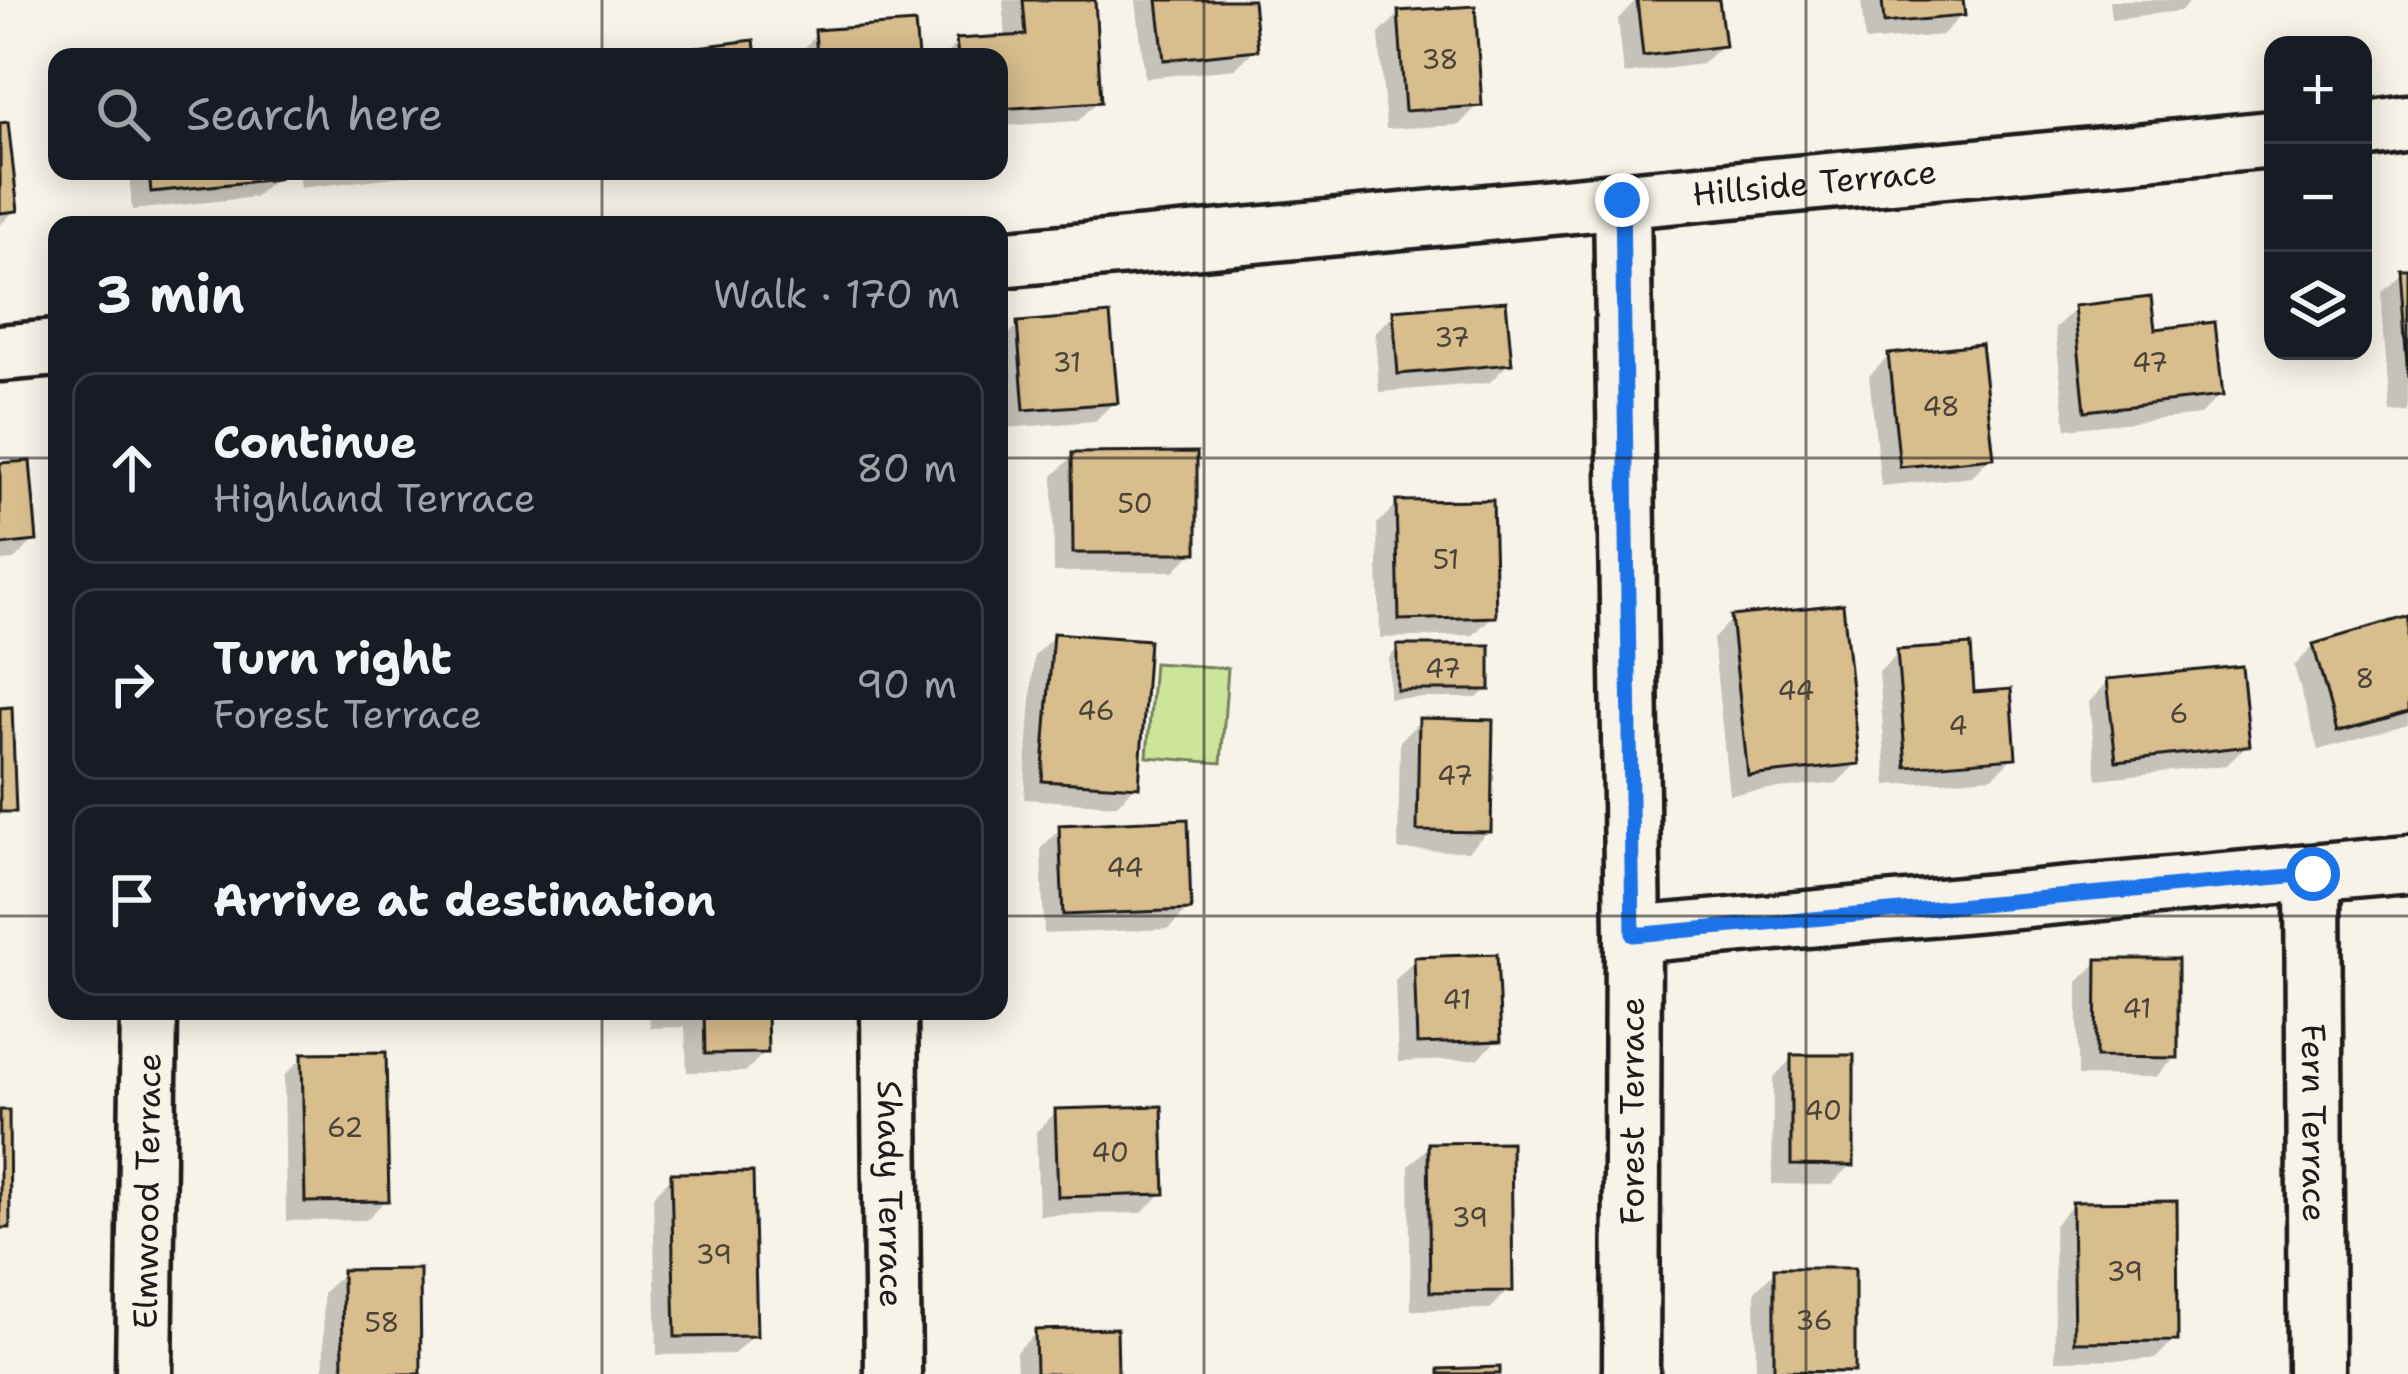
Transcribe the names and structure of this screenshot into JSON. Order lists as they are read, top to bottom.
{
  "streets": {
    "street": [
      "Hillside Terrace",
      "Forest Terrace",
      "Fern Terrace",
      "Elmwood Terrace",
      "Shady Terrace"
    ]
  },
  "crossings": [
    ["Hillside Terrace", "Forest Terrace"]
  ],
  "house_numbers": [
    "38",
    "37",
    "31",
    "47",
    "48",
    "50",
    "51",
    "47",
    "8",
    "44",
    "46",
    "6",
    "4",
    "47",
    "44",
    "41",
    "41",
    "40",
    "62",
    "40",
    "39",
    "39",
    "39",
    "36",
    "58"
  ],
  "page": {
    "map_buttons": ["+", "−"],
    "search": "Search here",
    "heading": ["3 min", "Walk · 170 m"],
    "list": [
      ["Continue", "Highland Terrace", "80 m"],
      ["Turn right", "Forest Terrace", "90 m"],
      "Arrive at destination"
    ]
  }
}
